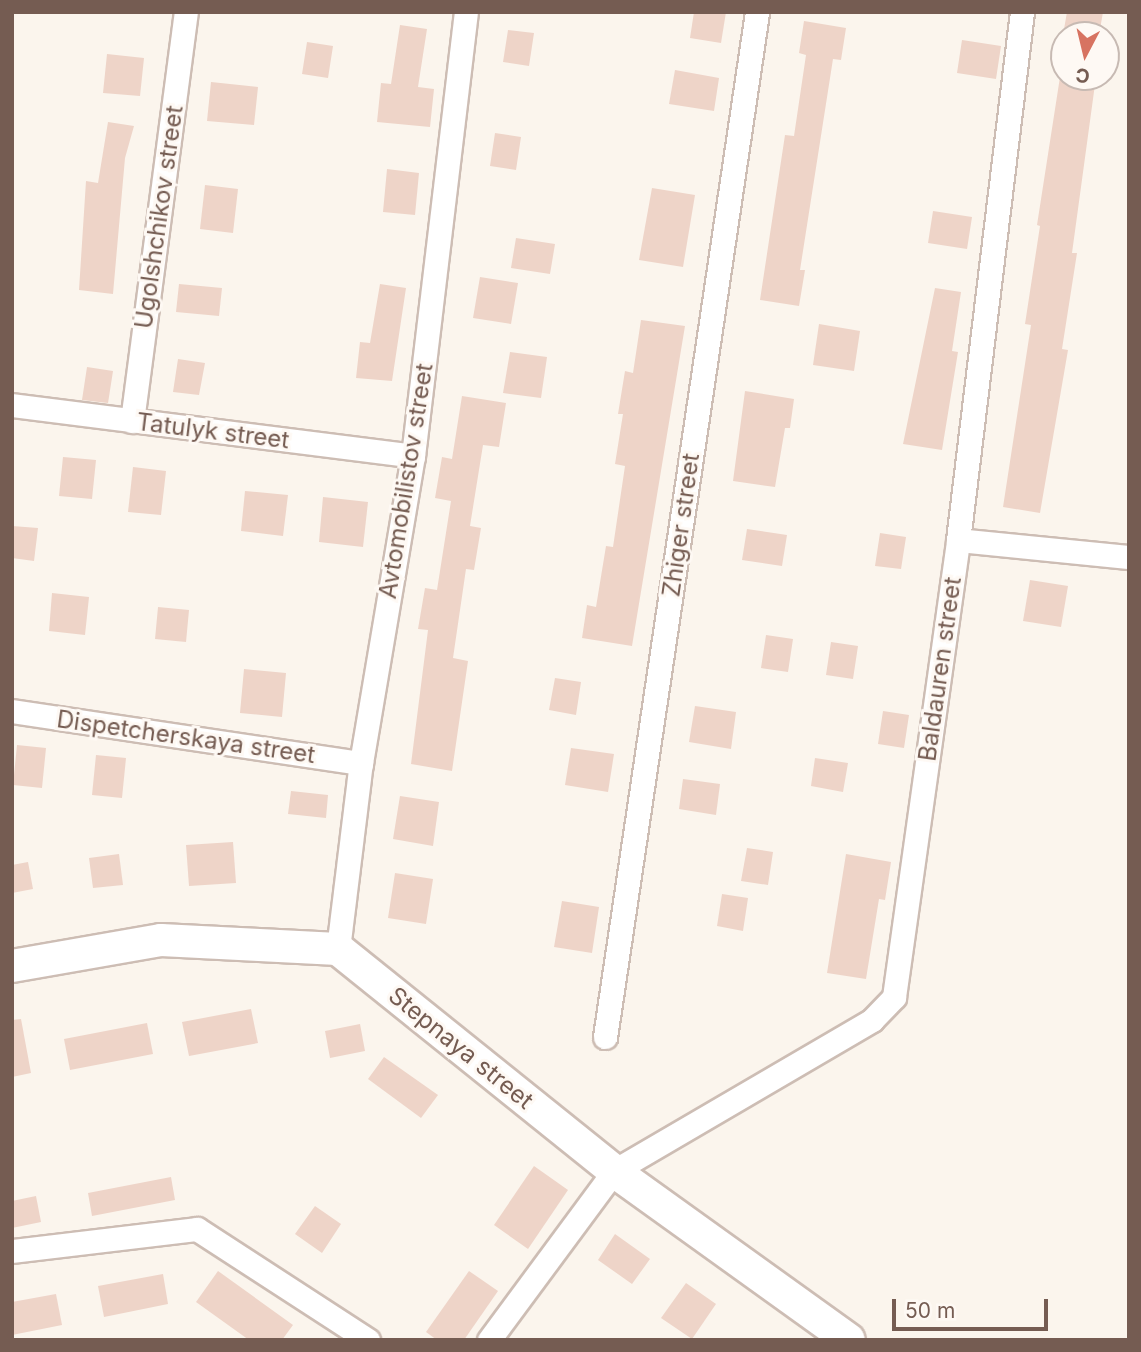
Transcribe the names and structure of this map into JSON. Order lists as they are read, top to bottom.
{
  "streets": {
    "street": [
      "Ugolshchikov street",
      "Tatulyk street",
      "Avtomobilistov street",
      "Zhiger street",
      "Baldauren street",
      "Dispetcherskaya street",
      "Stepnaya street"
    ]
  },
  "crossings": [
    ["Ugolshchikov street", "Tatulyk street"],
    ["Tatulyk street", "Avtomobilistov street"],
    ["Avtomobilistov street", "Dispetcherskaya street"],
    ["Avtomobilistov street", "Stepnaya street"],
    ["Baldauren street", "Stepnaya street"]
  ],
  "scale_bar": "50 m",
  "north": "bottom"
}
